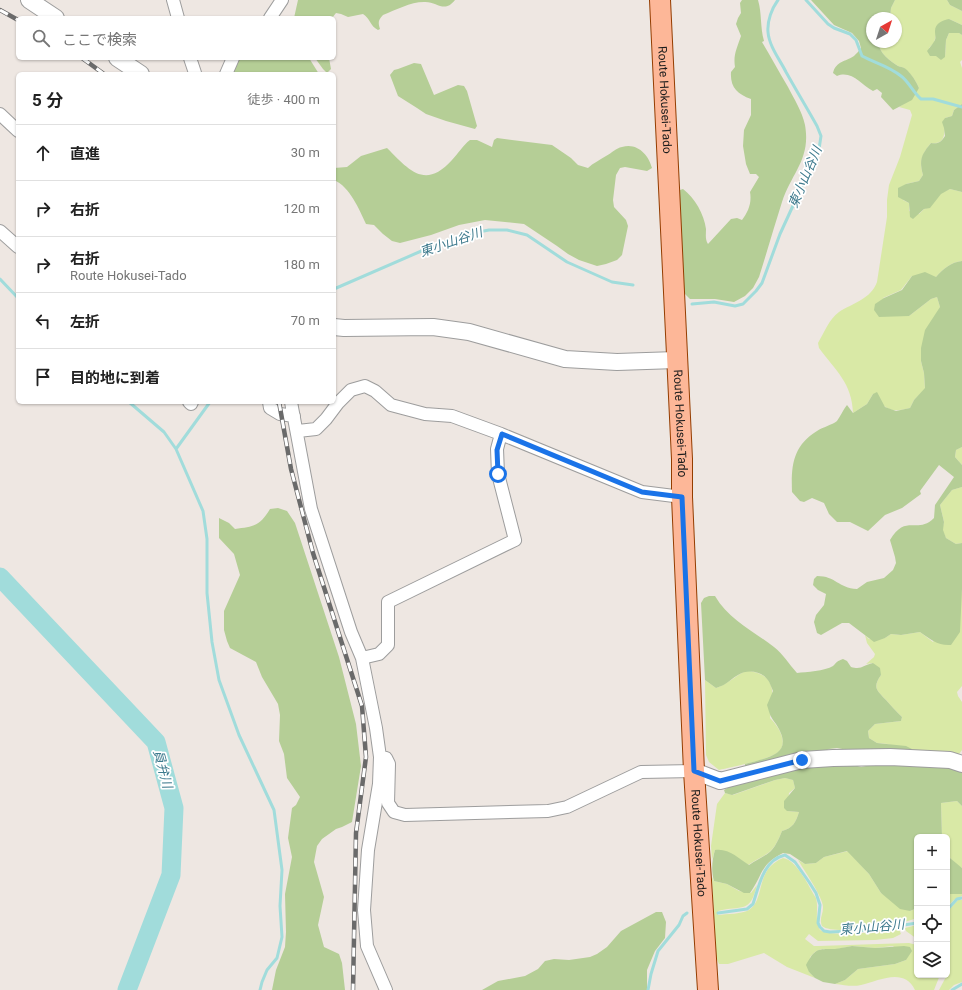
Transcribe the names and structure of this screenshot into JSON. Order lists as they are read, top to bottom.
{
  "streets": {
    "main road": ["Route Hokusei-Tado"]
  },
  "water": ["東小山谷川", "員弁川"],
  "north": "top right",
  "page": {
    "search": "ここで検索",
    "heading": ["5 分", "徒歩 · 400 m"],
    "list": [
      ["直進", "30 m"],
      ["右折", "120 m"],
      ["右折", "Route Hokusei-Tado", "180 m"],
      ["左折", "70 m"],
      "目的地に到着"
    ],
    "map_buttons": ["+", "−"]
  }
}
